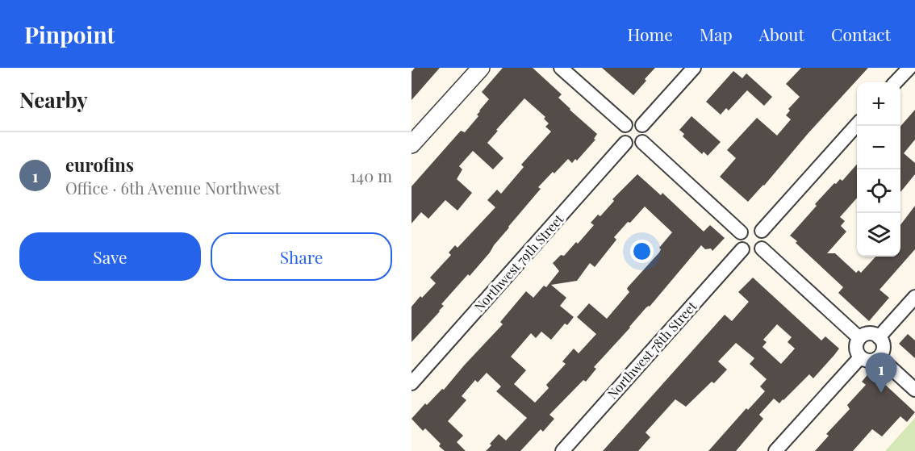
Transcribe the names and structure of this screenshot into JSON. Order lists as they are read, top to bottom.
{
  "streets": {
    "street": ["Northwest 79th Street", "Northwest 78th Street"]
  },
  "page": {
    "header": "Pinpoint",
    "nav": [
      "Home",
      "Map",
      "About",
      "Contact"
    ],
    "heading": "Nearby",
    "map_buttons": ["+", "−"],
    "list": [
      {
        "mark": "1",
        "name": "eurofins",
        "note": "Office · 6th Avenue Northwest",
        "value": "140 m"
      }
    ],
    "buttons": ["Save", "Share"],
    "pins": "1"
  }
}
